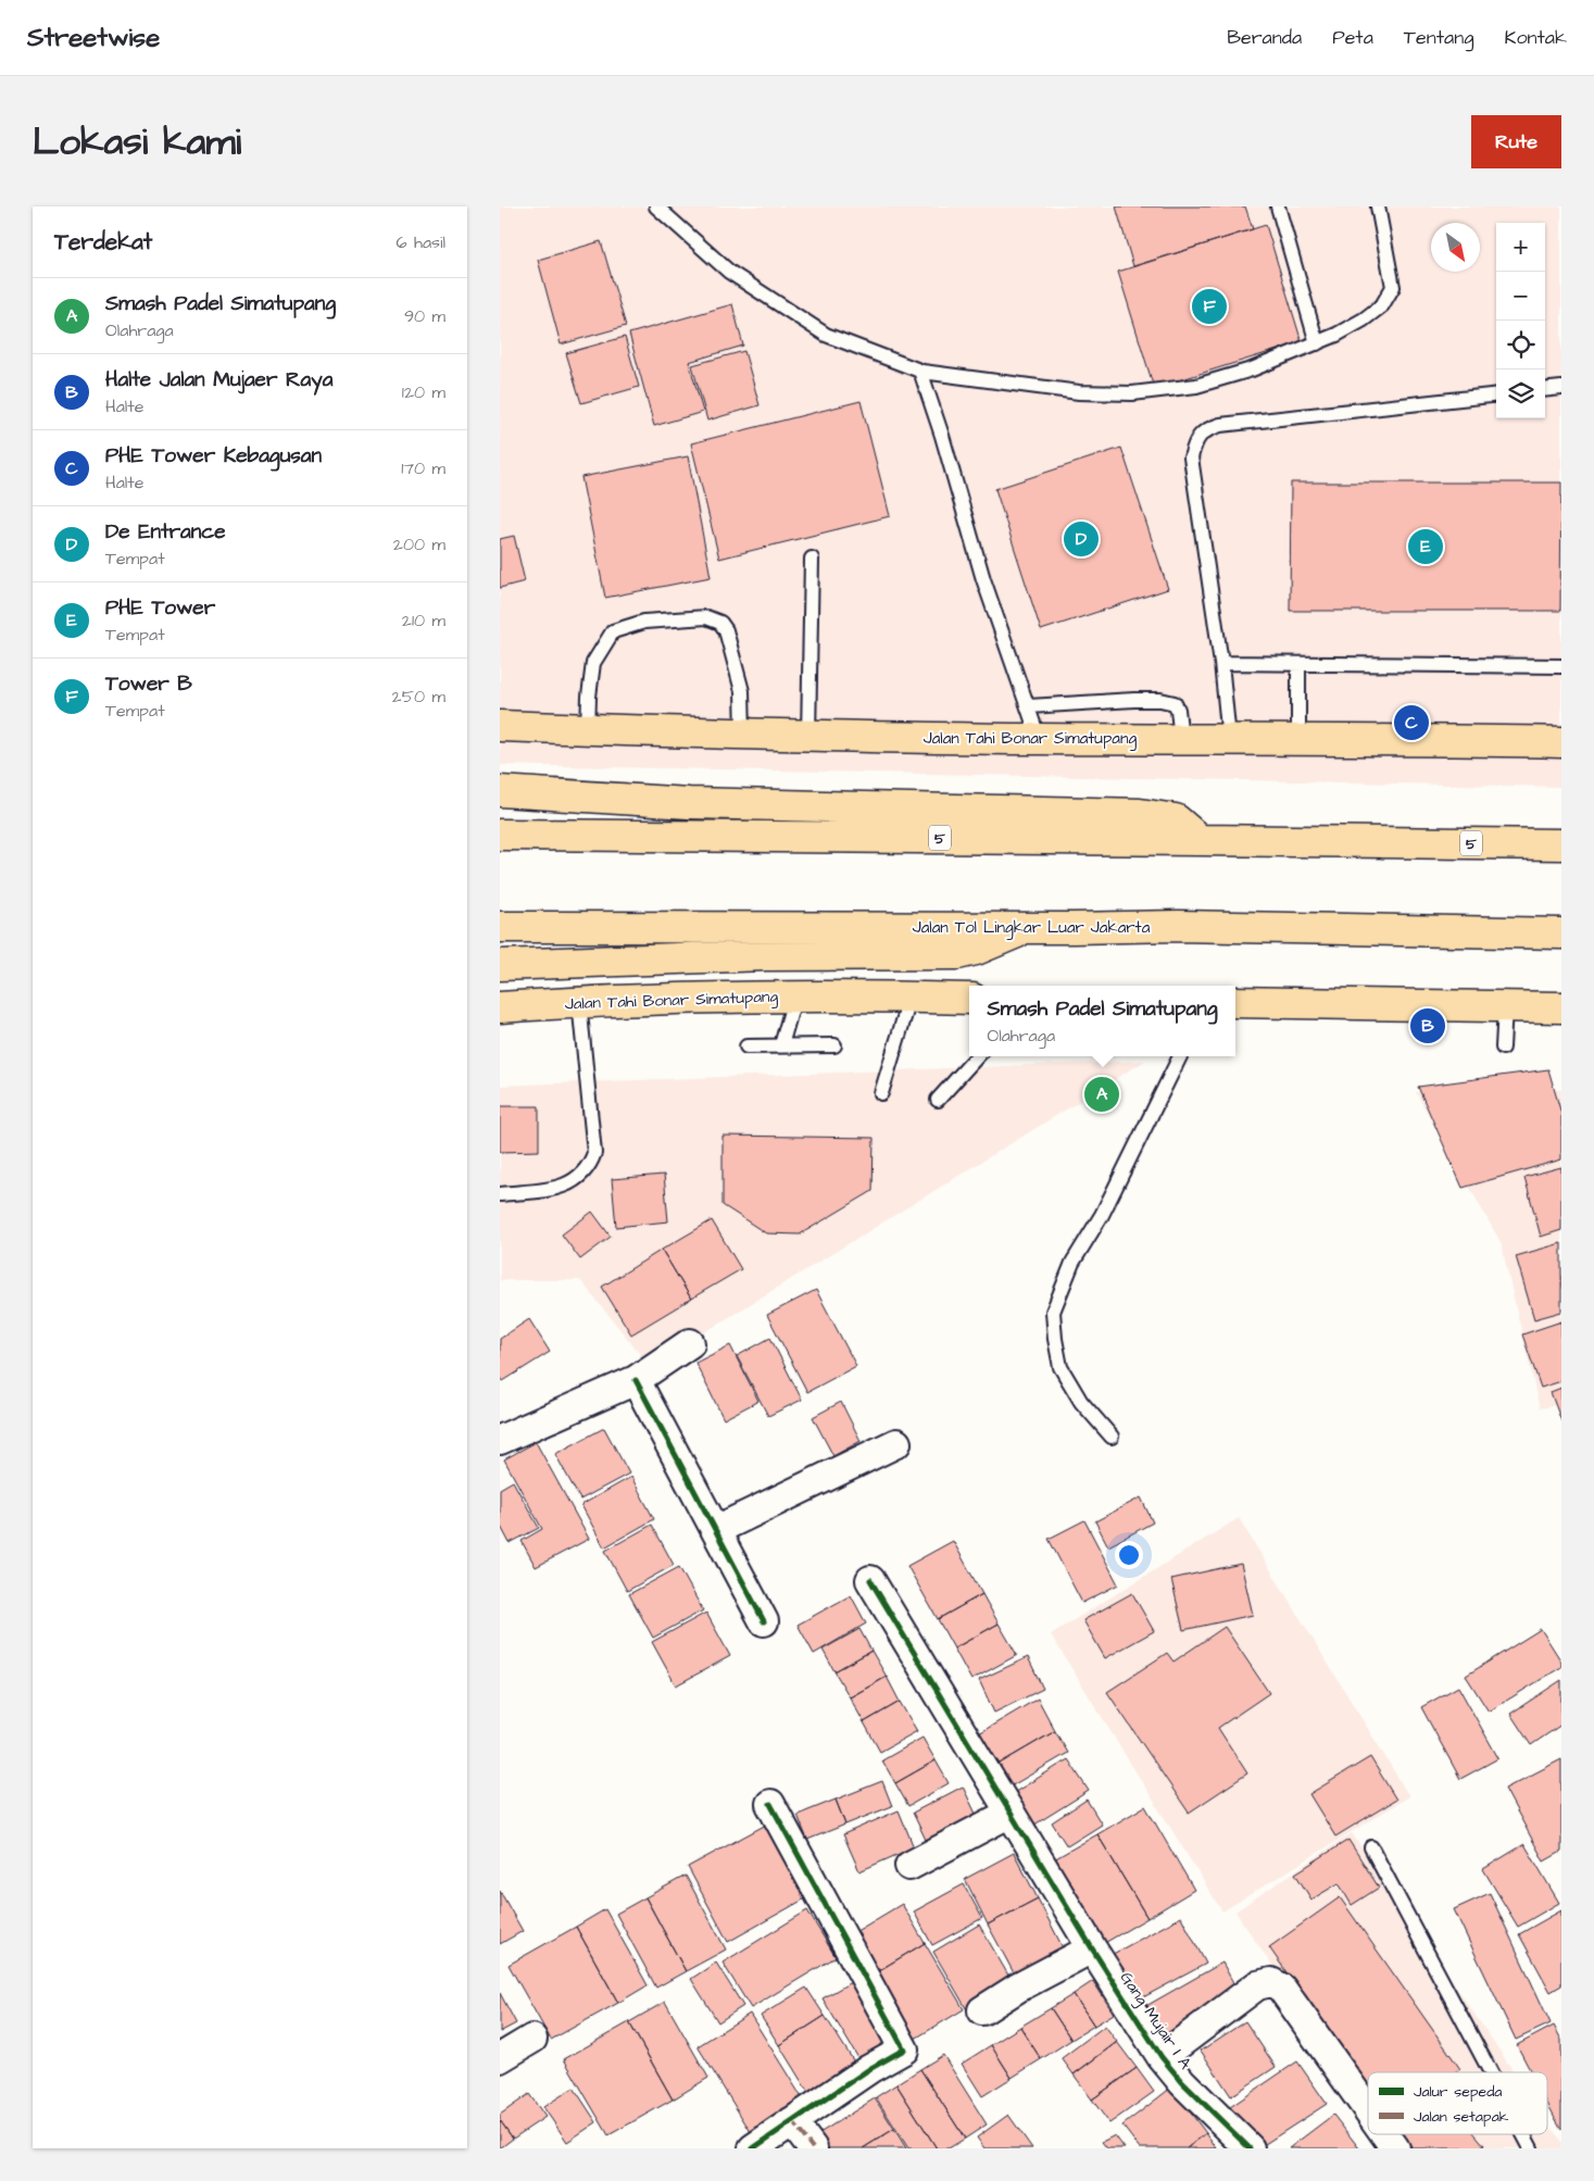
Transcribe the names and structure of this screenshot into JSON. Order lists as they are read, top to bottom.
{
  "streets": {
    "highway": ["Jalan Tahi Bonar Simatupang", "5", "Jalan Tol Lingkar Luar Jakarta"],
    "street": ["Gang Mujair I A"]
  },
  "legend": ["Jalur sepeda", "Jalan setapak"],
  "north": "bottom right",
  "page": {
    "header": "Streetwise",
    "nav": [
      "Beranda",
      "Peta",
      "Tentang",
      "Kontak"
    ],
    "title": "Lokasi kami",
    "buttons": "Rute",
    "heading": ["Terdekat", "6 hasil"],
    "map_buttons": ["+", "−"],
    "list": [
      {
        "mark": "A",
        "name": "Smash Padel Simatupang",
        "note": "Olahraga",
        "value": "90 m"
      },
      {
        "mark": "B",
        "name": "Halte Jalan Mujaer Raya",
        "note": "Halte",
        "value": "120 m"
      },
      {
        "mark": "C",
        "name": "PHE Tower Kebagusan",
        "note": "Halte",
        "value": "170 m"
      },
      {
        "mark": "D",
        "name": "De Entrance",
        "note": "Tempat",
        "value": "200 m"
      },
      {
        "mark": "E",
        "name": "PHE Tower",
        "note": "Tempat",
        "value": "210 m"
      },
      {
        "mark": "F",
        "name": "Tower B",
        "note": "Tempat",
        "value": "250 m"
      }
    ],
    "pins": [
      "F",
      "D",
      "E",
      "C",
      "B",
      "A"
    ],
    "popup": ["Smash Padel Simatupang", "Olahraga"]
  }
}
